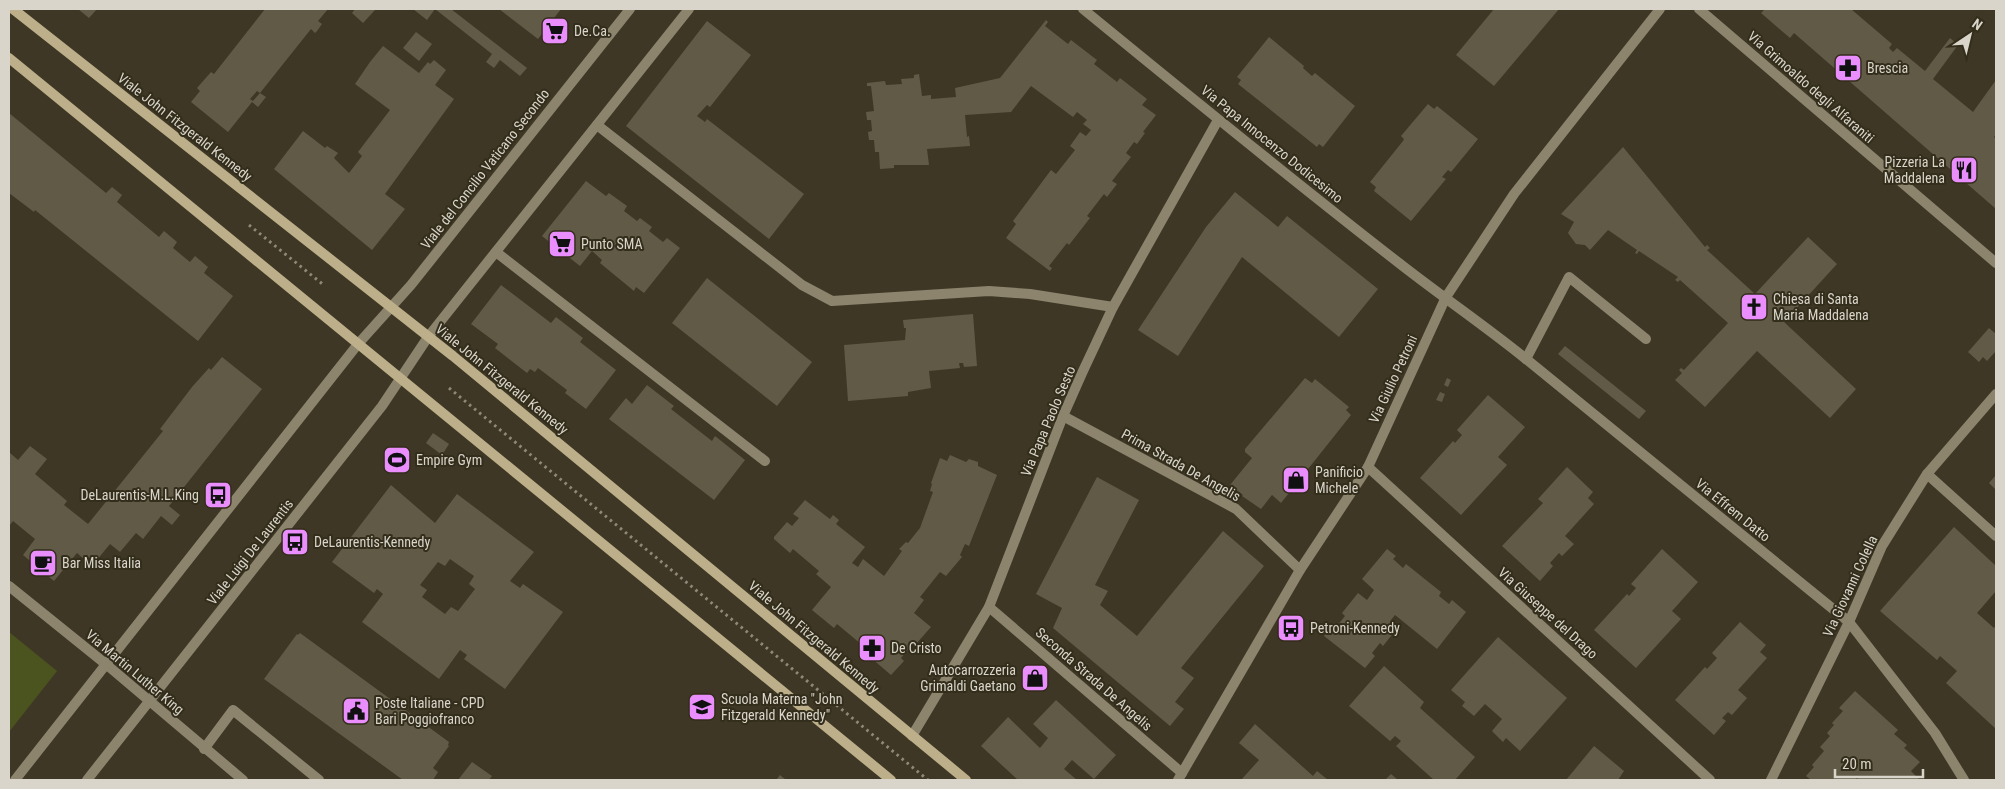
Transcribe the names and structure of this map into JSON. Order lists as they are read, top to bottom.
{
  "streets": {
    "main road": ["Viale John Fitzgerald Kennedy"],
    "street": [
      "Via Grimoaldo degli Alfaraniti",
      "Via Papa Innocenzo Dodicesimo",
      "Viale del Concilio Vaticano Secondo",
      "Via Giulio Petroni",
      "Via Papa Paolo Sesto",
      "Prima Strada De Angelis",
      "Via Effrem Datto",
      "Viale Luigi De Laurentis",
      "Via Giovanni Colella",
      "Via Giuseppe del Drago",
      "Via Martin Luther King",
      "Seconda Strada De Angelis"
    ]
  },
  "crossings": [
    ["Viale John Fitzgerald Kennedy", "Viale del Concilio Vaticano Secondo"],
    ["Viale John Fitzgerald Kennedy", "Via Papa Paolo Sesto"],
    ["Viale John Fitzgerald Kennedy", "Viale Luigi De Laurentis"],
    ["Via Papa Innocenzo Dodicesimo", "Via Giulio Petroni"],
    ["Via Papa Innocenzo Dodicesimo", "Via Papa Paolo Sesto"],
    ["Via Papa Innocenzo Dodicesimo", "Via Effrem Datto"],
    ["Via Giulio Petroni", "Prima Strada De Angelis"],
    ["Via Giulio Petroni", "Via Effrem Datto"],
    ["Via Giulio Petroni", "Via Giuseppe del Drago"],
    ["Via Giulio Petroni", "Seconda Strada De Angelis"],
    ["Via Papa Paolo Sesto", "Prima Strada De Angelis"],
    ["Via Papa Paolo Sesto", "Seconda Strada De Angelis"],
    ["Via Effrem Datto", "Via Giovanni Colella"],
    ["Viale Luigi De Laurentis", "Via Martin Luther King"]
  ],
  "places": {
    "supermarket": ["De.Ca.", "Punto SMA"],
    "pharmacy": ["Brescia", "De Cristo"],
    "restaurant": ["Pizzeria La Maddalena"],
    "church": ["Chiesa di Santa Maria Maddalena"],
    "sports": ["Empire Gym"],
    "shop": ["Panificio Michele", "Autocarrozzeria Grimaldi Gaetano"],
    "bus stop": ["DeLaurentis-M.L.King", "DeLaurentis-Kennedy", "Petroni-Kennedy"],
    "cafe": ["Bar Miss Italia"],
    "school or university": ["Scuola Materna \"John Fitzgerald Kennedy\""],
    "public building": ["Poste Italiane - CPD Bari Poggiofranco"]
  },
  "scale_bar": "20 m",
  "north": "top right"
}
